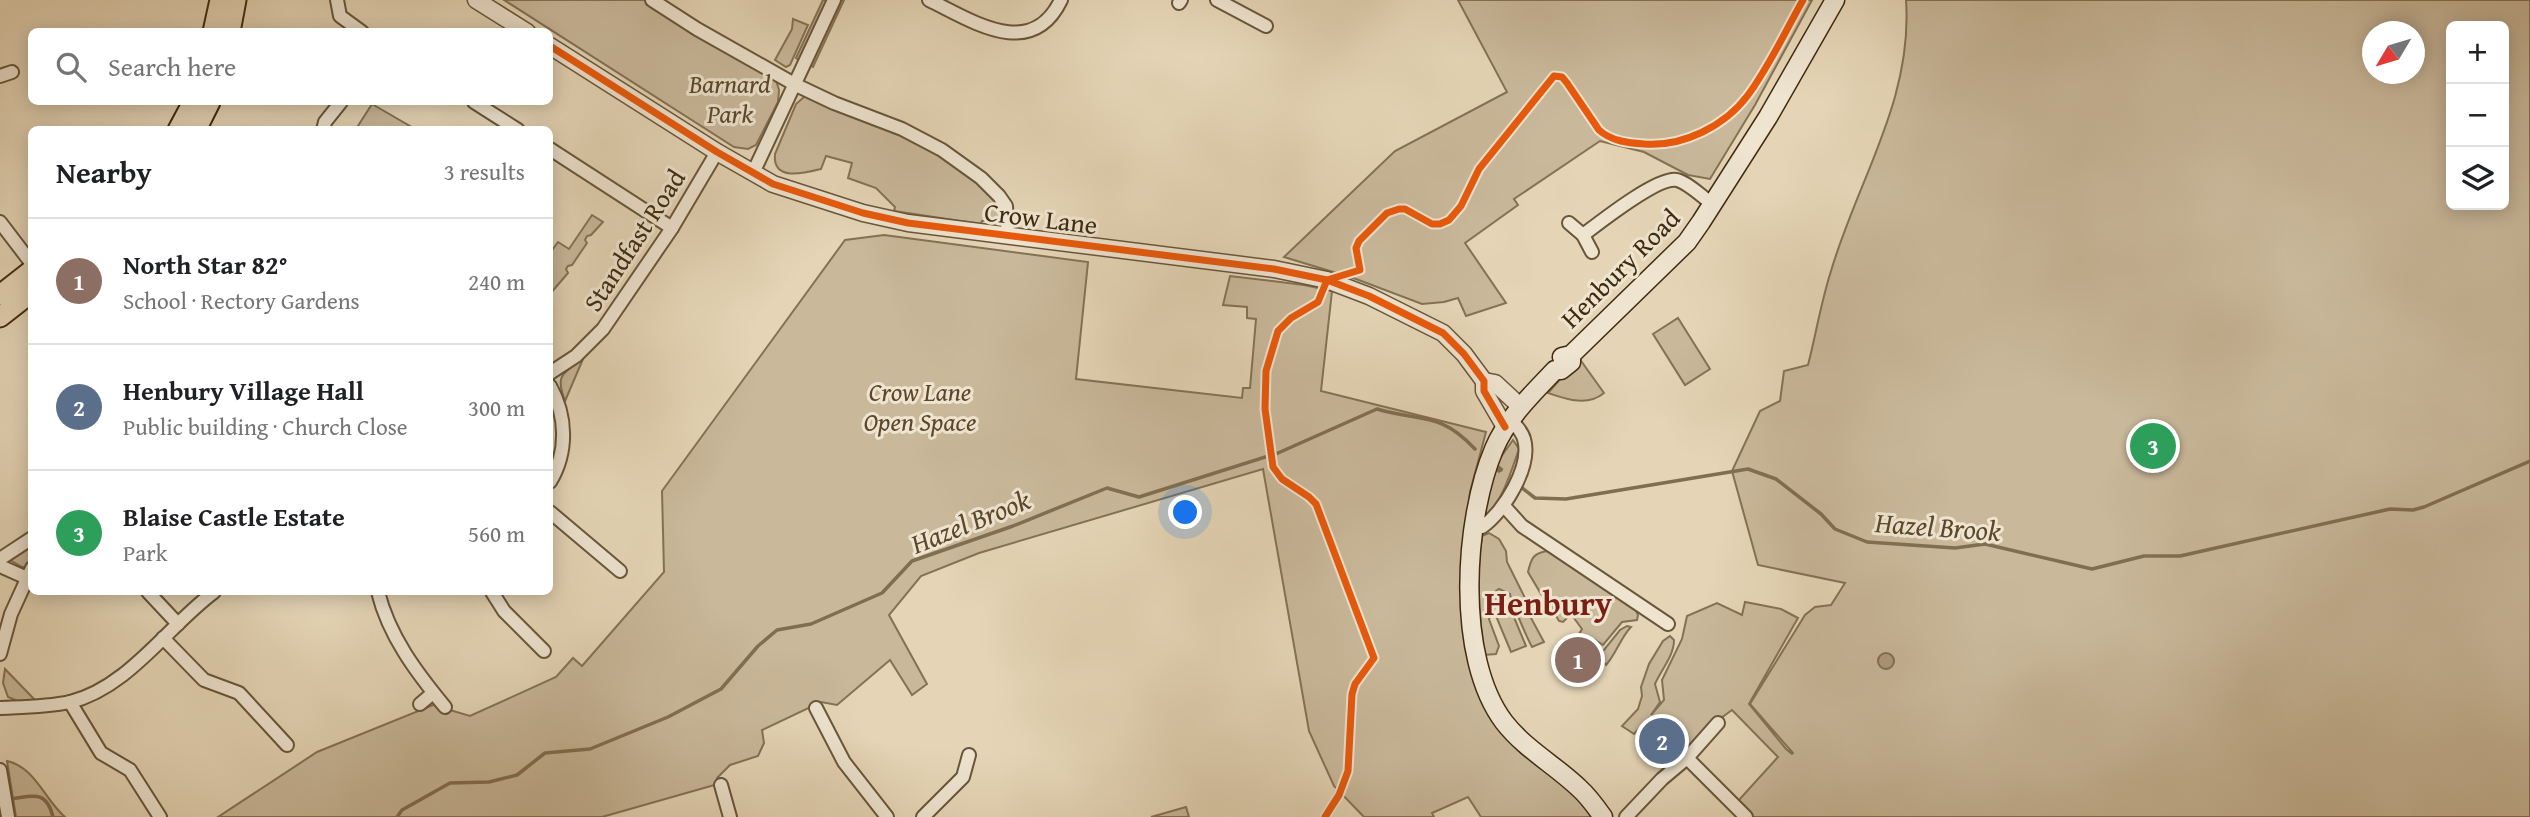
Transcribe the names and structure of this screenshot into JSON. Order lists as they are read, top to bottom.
{
  "streets": {
    "main road": ["Henbury Road"],
    "street": ["Crow Lane", "Standfast Road"]
  },
  "crossings": [
    ["Crow Lane", "Standfast Road"],
    ["Crow Lane", "Henbury Road"]
  ],
  "districts": ["Henbury"],
  "water": ["Hazel Brook"],
  "parks": ["Barnard Park", "Crow Lane Open Space"],
  "north": "bottom left",
  "page": {
    "map_buttons": ["+", "−"],
    "search": "Search here",
    "heading": ["Nearby", "3 results"],
    "list": [
      {
        "mark": "1",
        "name": "North Star 82°",
        "note": "School · Rectory Gardens",
        "value": "240 m"
      },
      {
        "mark": "2",
        "name": "Henbury Village Hall",
        "note": "Public building · Church Close",
        "value": "300 m"
      },
      {
        "mark": "3",
        "name": "Blaise Castle Estate",
        "note": "Park",
        "value": "560 m"
      }
    ],
    "pins": ["3", "1", "2"]
  }
}
